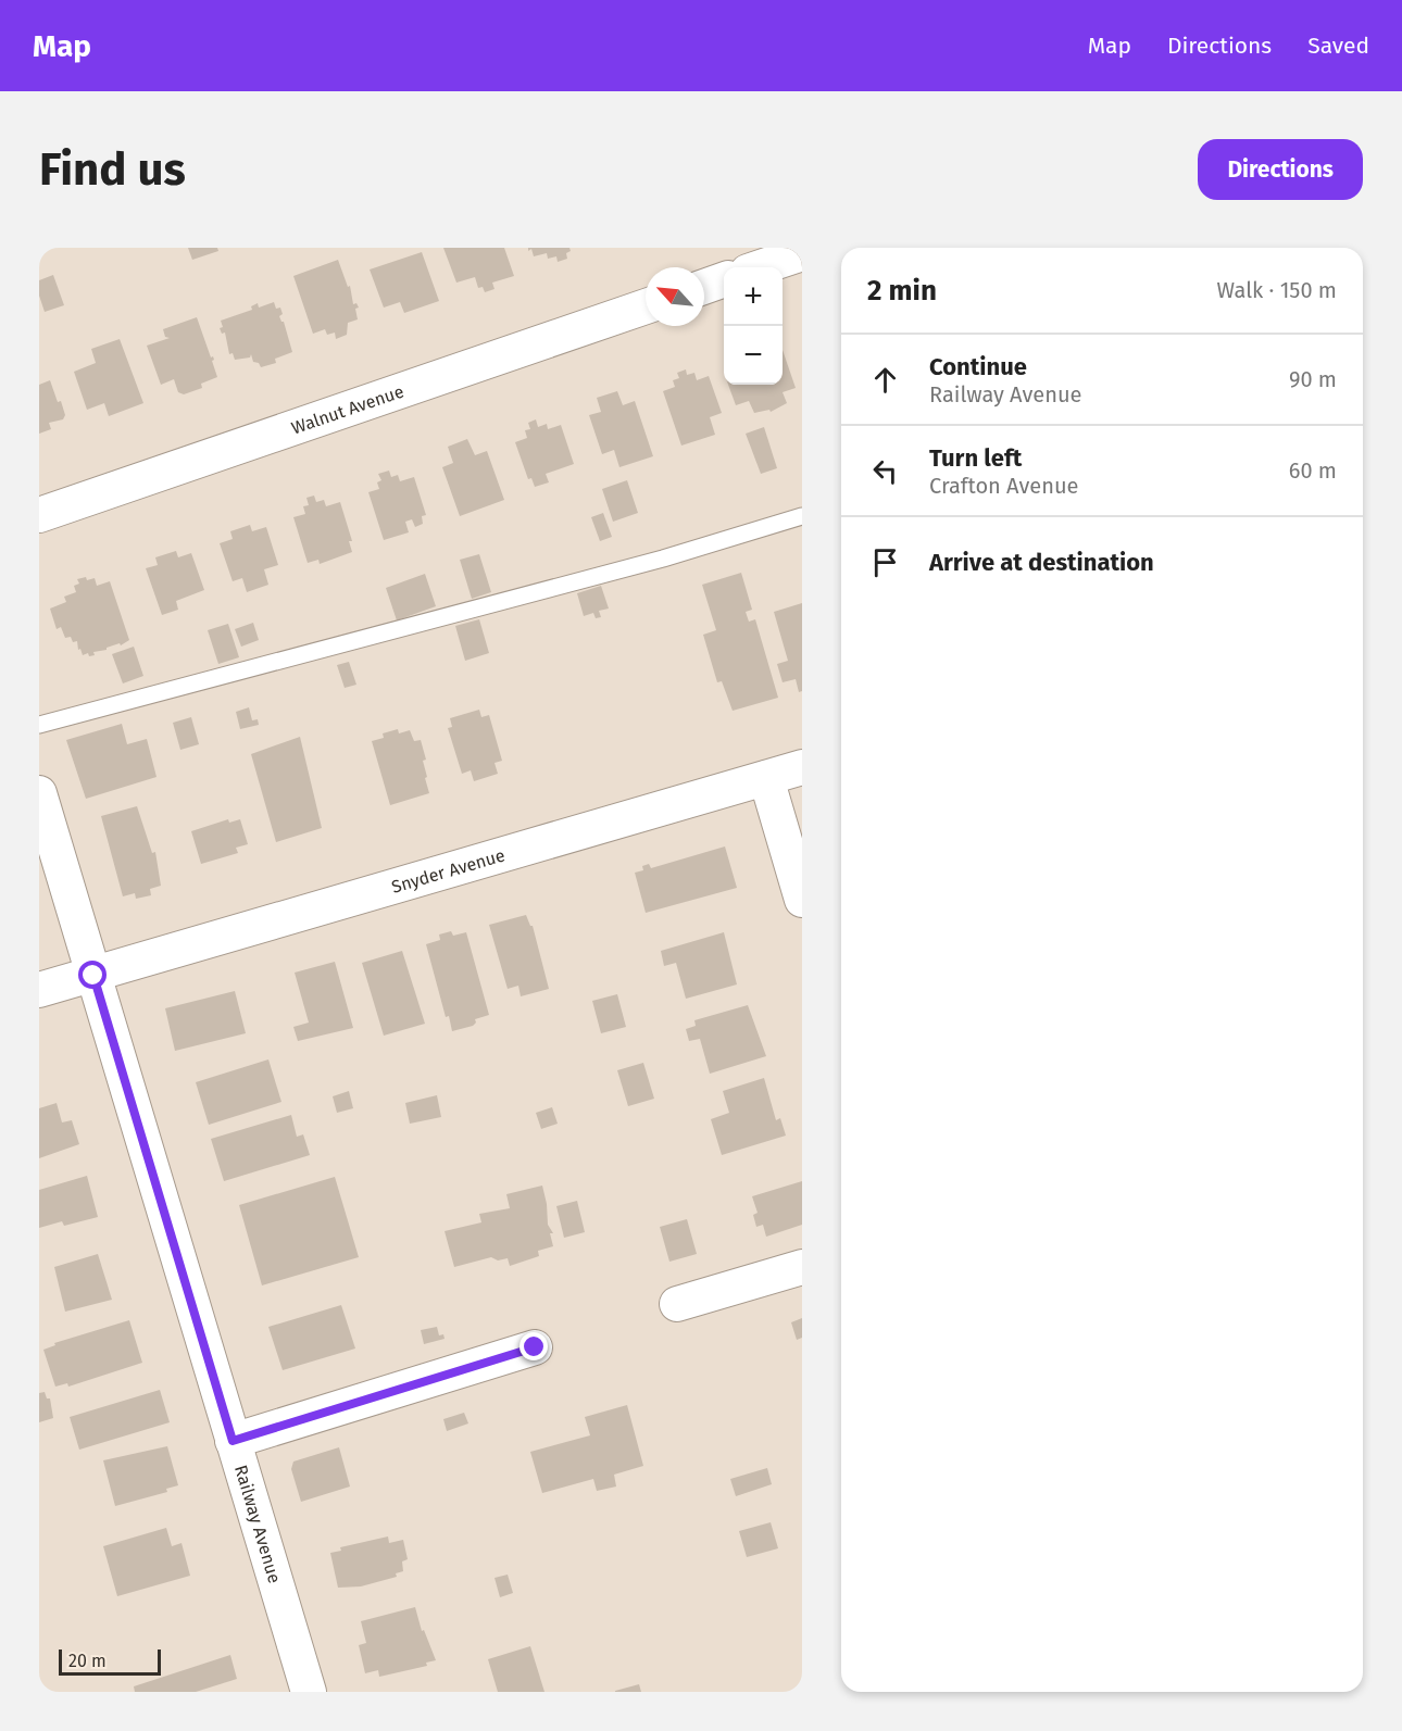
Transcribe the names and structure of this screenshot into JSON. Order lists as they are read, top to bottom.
{
  "streets": {
    "street": ["Walnut Avenue", "Snyder Avenue", "Railway Avenue"]
  },
  "crossings": [
    ["Snyder Avenue", "Railway Avenue"]
  ],
  "scale_bar": "20 m",
  "north": "top left",
  "page": {
    "header": "Map",
    "nav": ["Map", "Directions", "Saved"],
    "buttons": "Directions",
    "title": "Find us",
    "heading": ["2 min", "Walk · 150 m"],
    "map_buttons": ["+", "−"],
    "list": [
      ["Continue", "Railway Avenue", "90 m"],
      ["Turn left", "Crafton Avenue", "60 m"],
      "Arrive at destination"
    ],
    "scale": "20 m"
  }
}
